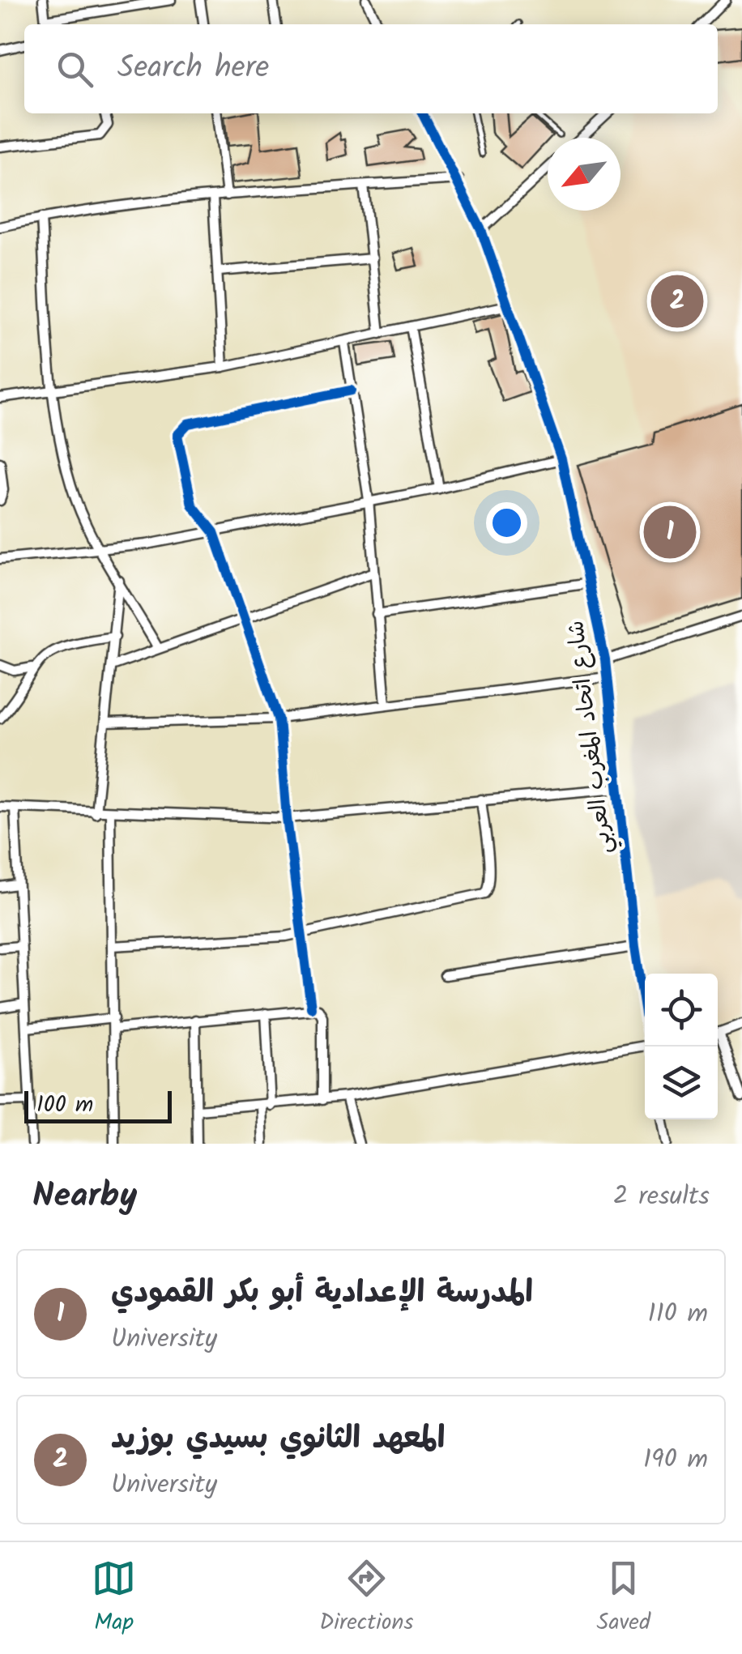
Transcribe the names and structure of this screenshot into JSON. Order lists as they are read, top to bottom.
{
  "streets": {
    "street": ["شارع اتحاد المغرب العربي"]
  },
  "scale_bar": "100 m",
  "north": "bottom left",
  "page": {
    "search": "Search here",
    "pins": ["2", "1"],
    "scale": "100 m",
    "heading": ["Nearby", "2 results"],
    "list": [
      {
        "mark": "1",
        "name": "المدرسة الإعدادية أبو بكر القمودي",
        "note": "University",
        "value": "110 m"
      },
      {
        "mark": "2",
        "name": "المعهد الثانوي بسيدي بوزيد",
        "note": "University",
        "value": "190 m"
      }
    ],
    "nav": ["Map", "Directions", "Saved"]
  }
}
